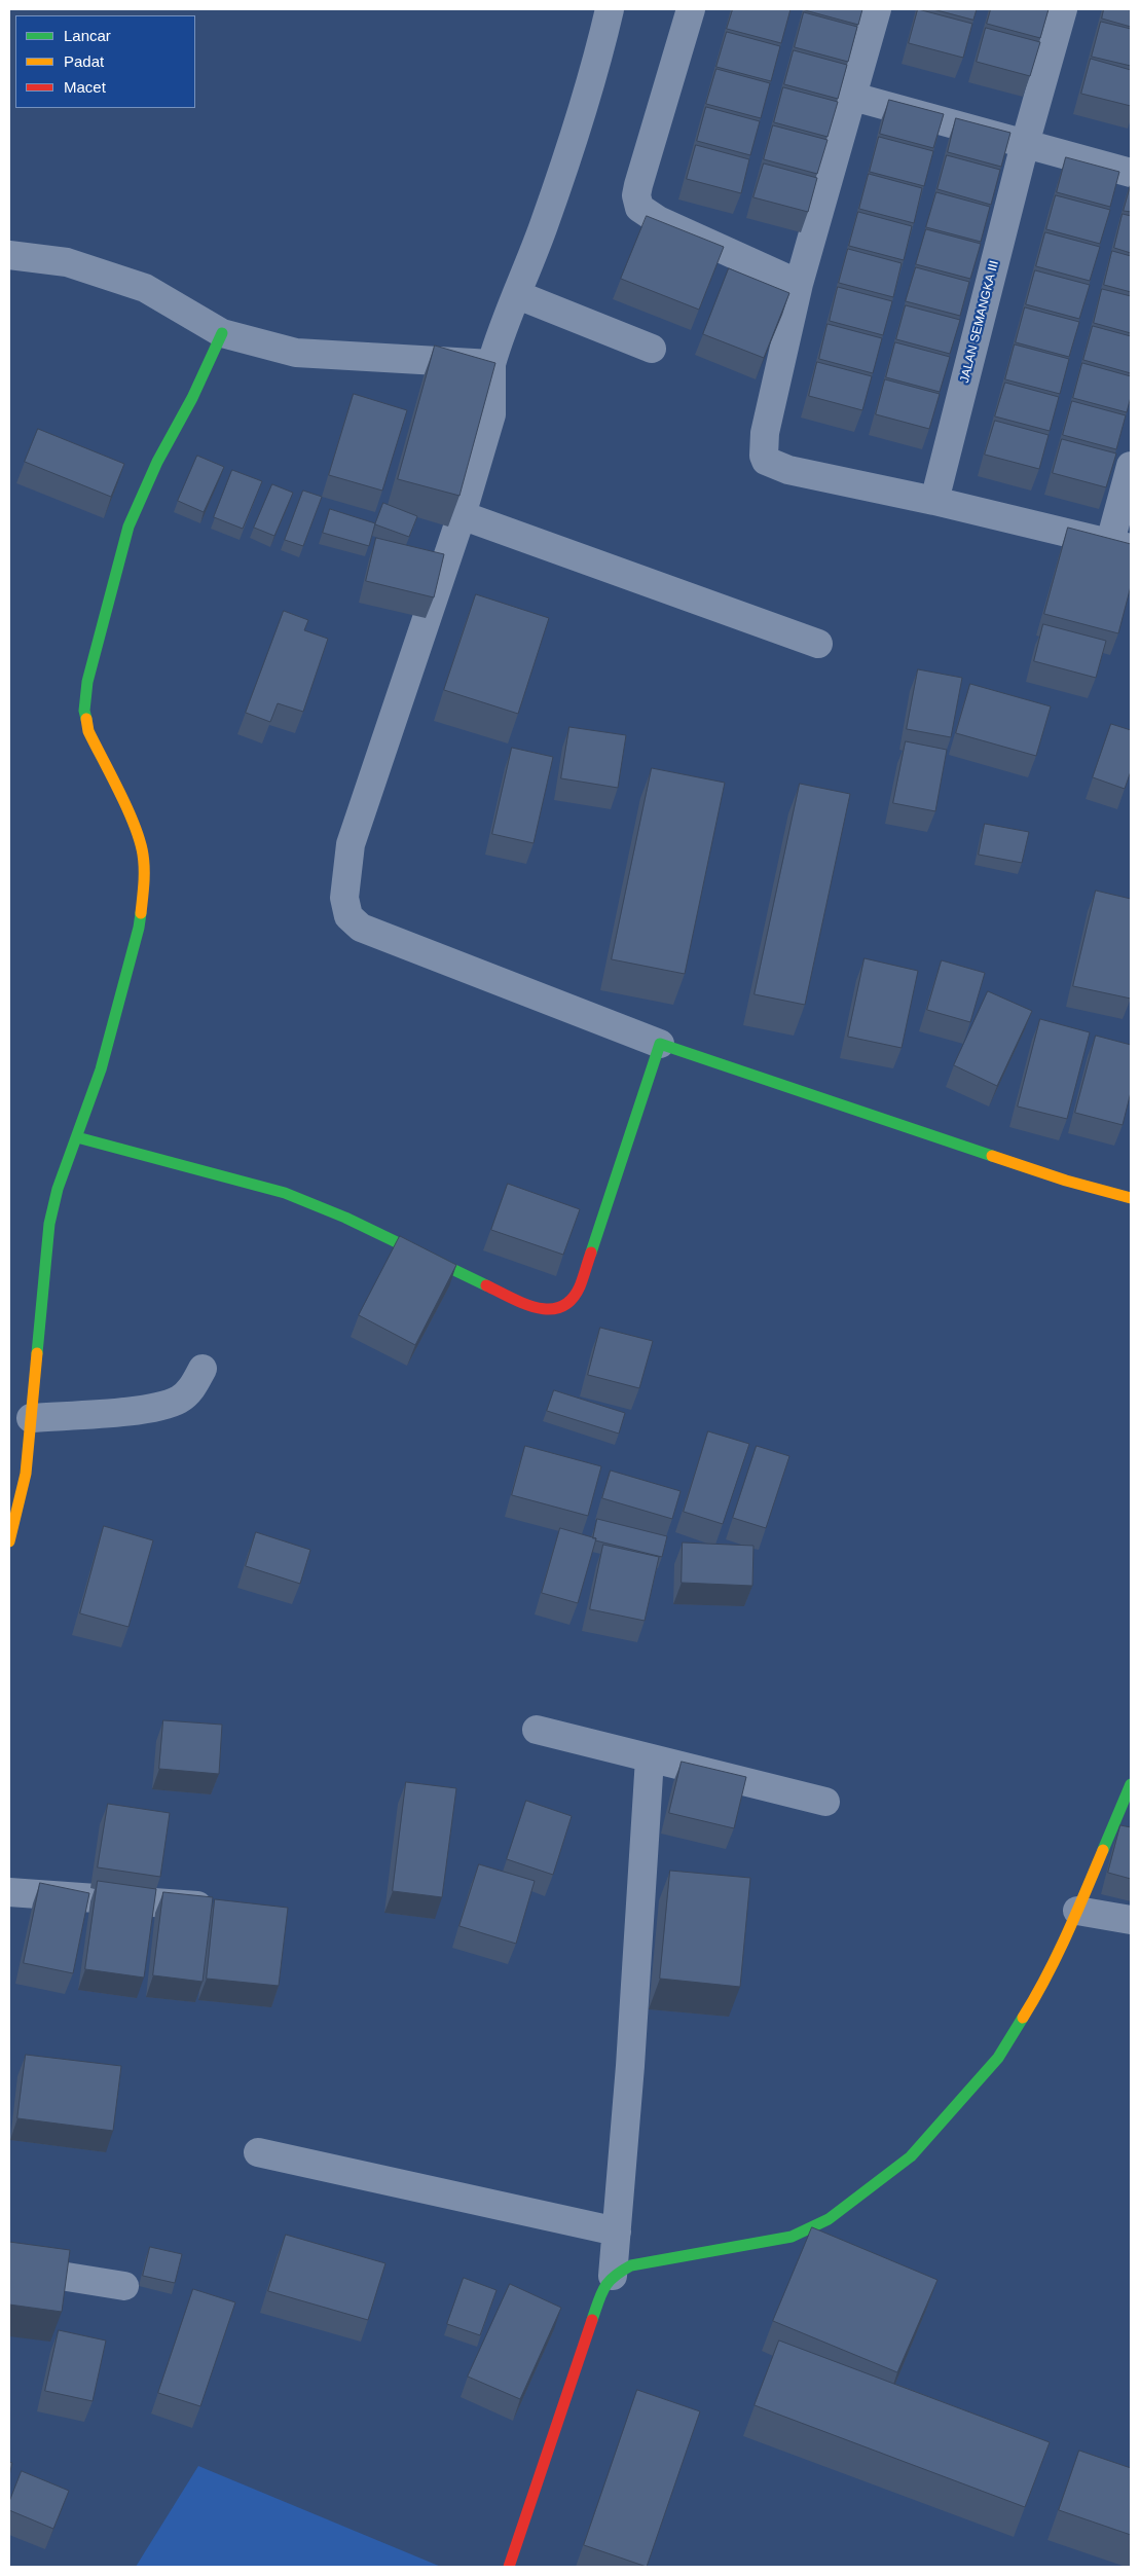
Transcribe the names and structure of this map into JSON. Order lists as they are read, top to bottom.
{
  "streets": {
    "street": ["JALAN SEMANGKA III"]
  },
  "legend": ["Lancar", "Padat", "Macet"]
}
